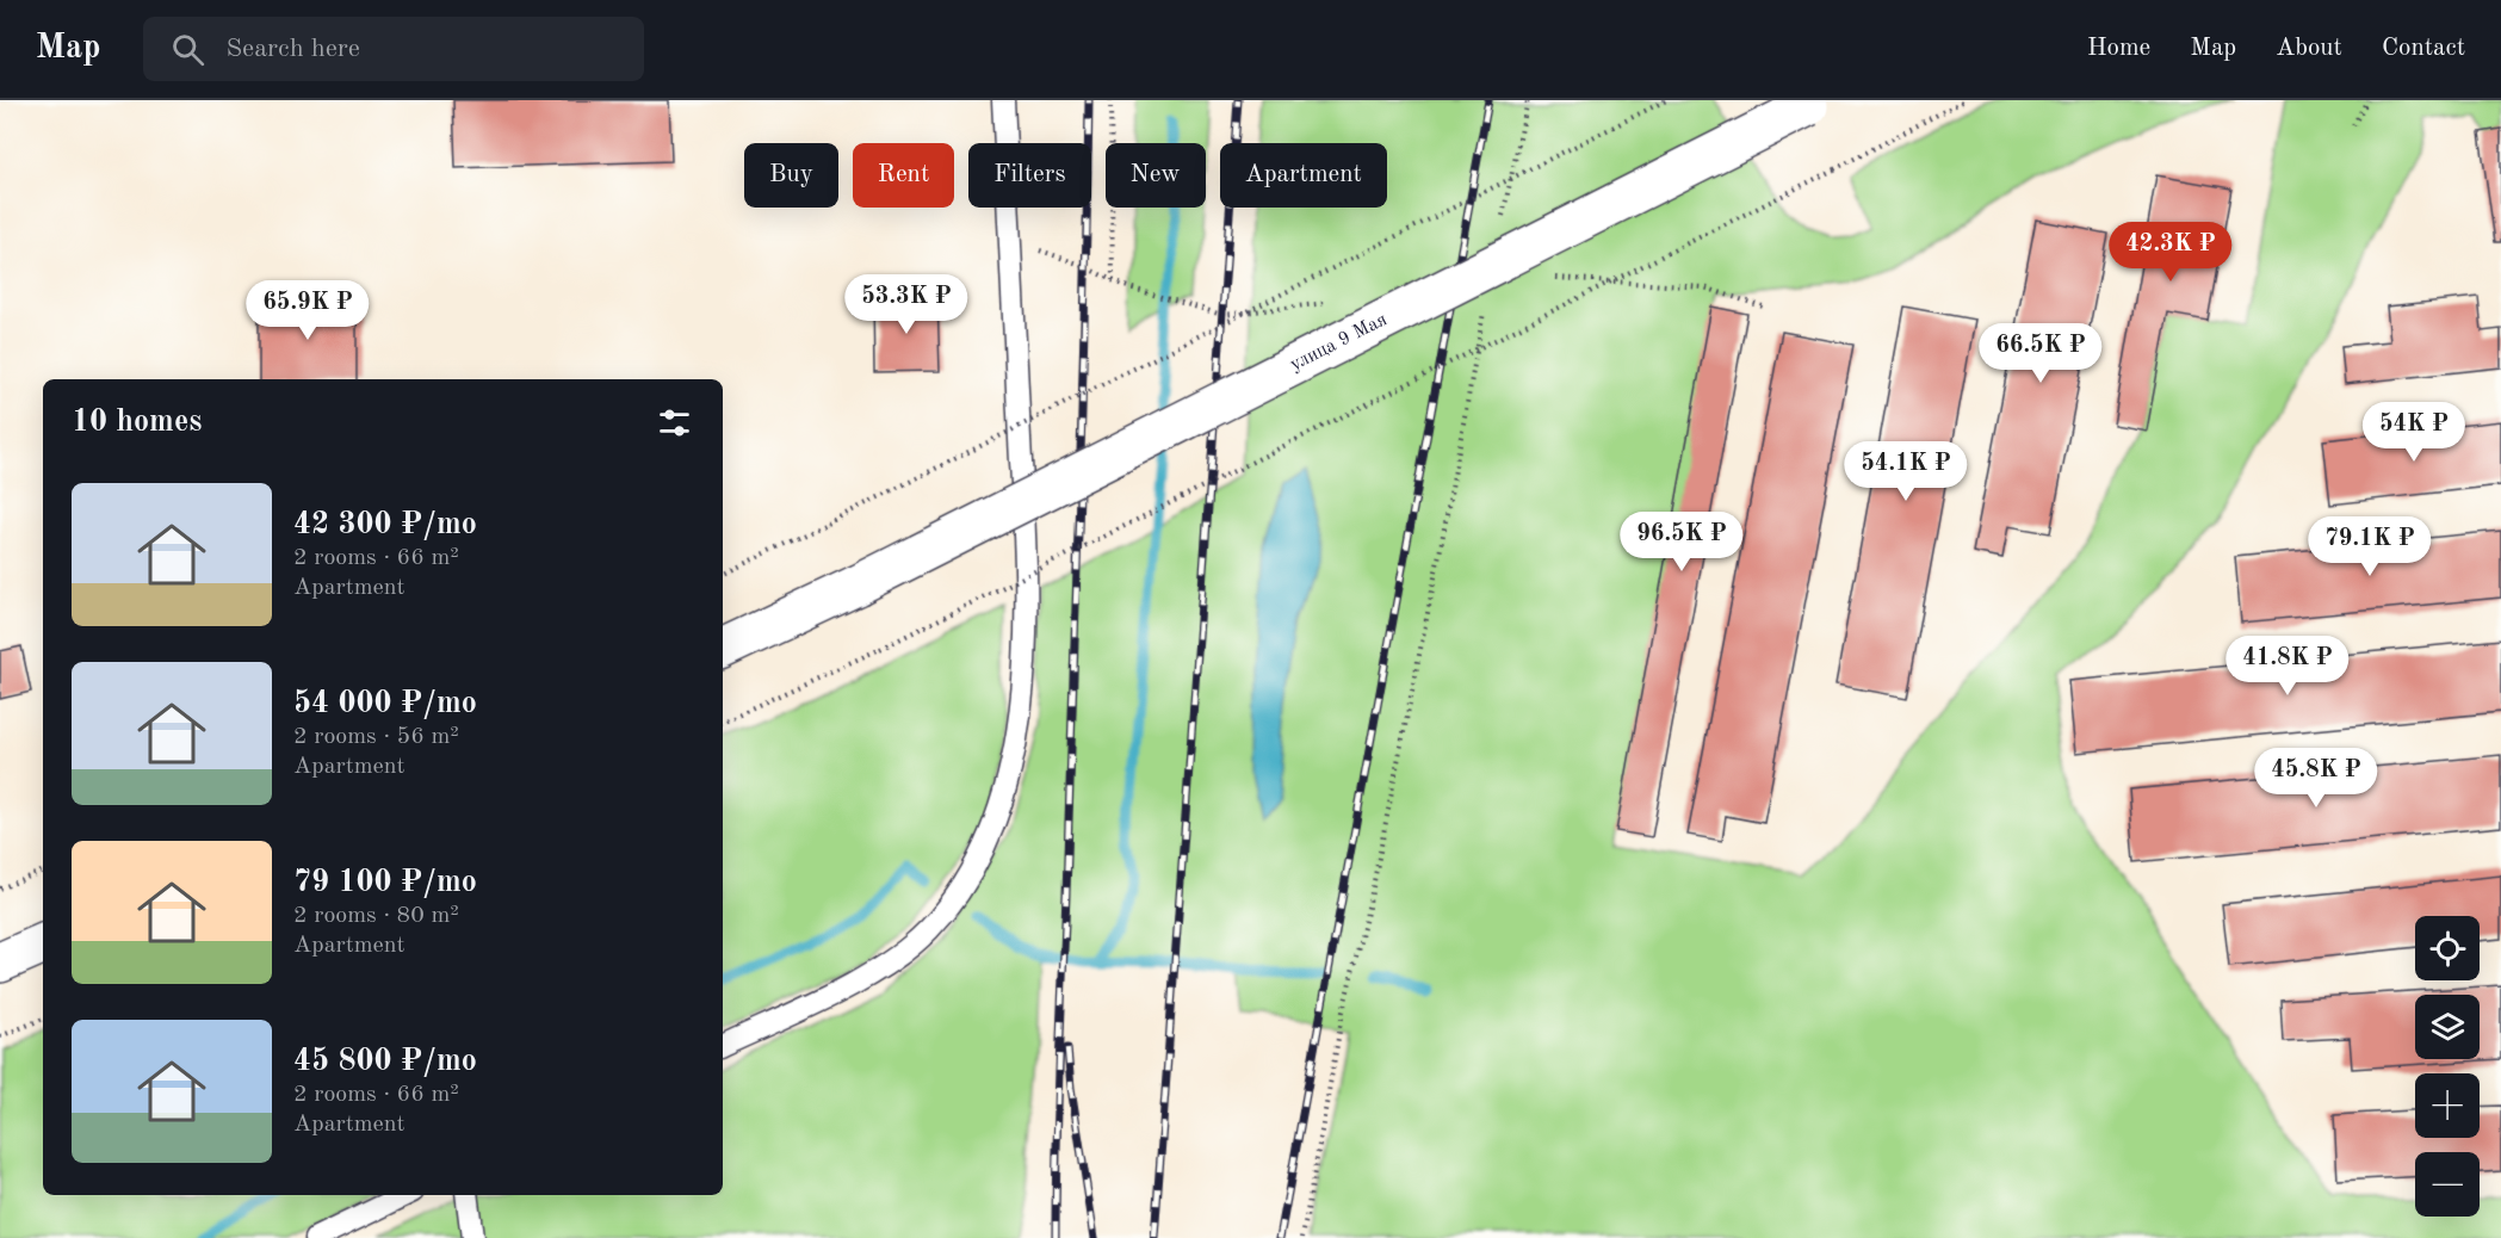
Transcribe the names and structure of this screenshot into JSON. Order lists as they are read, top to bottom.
{
  "streets": {
    "main road": ["улица 9 Мая"]
  },
  "page": {
    "header": "Map",
    "search": "Search here",
    "nav": [
      "Home",
      "Map",
      "About",
      "Contact"
    ],
    "chip": [
      "Buy",
      "Rent",
      "Filters",
      "New",
      "Apartment"
    ],
    "price": [
      "42.3K ₽",
      "53.3K ₽",
      "65.9K ₽",
      "66.5K ₽",
      "54K ₽",
      "54.1K ₽",
      "96.5K ₽",
      "79.1K ₽",
      "41.8K ₽",
      "45.8K ₽"
    ],
    "heading": "10 homes",
    "list": [
      {
        "name": "42 300 ₽/mo",
        "note": "2 rooms · 66 m² · Apartment"
      },
      {
        "name": "54 000 ₽/mo",
        "note": "2 rooms · 56 m² · Apartment"
      },
      {
        "name": "79 100 ₽/mo",
        "note": "2 rooms · 80 m² · Apartment"
      },
      {
        "name": "45 800 ₽/mo",
        "note": "2 rooms · 66 m² · Apartment"
      }
    ],
    "map_buttons": ["+", "−"]
  }
}
